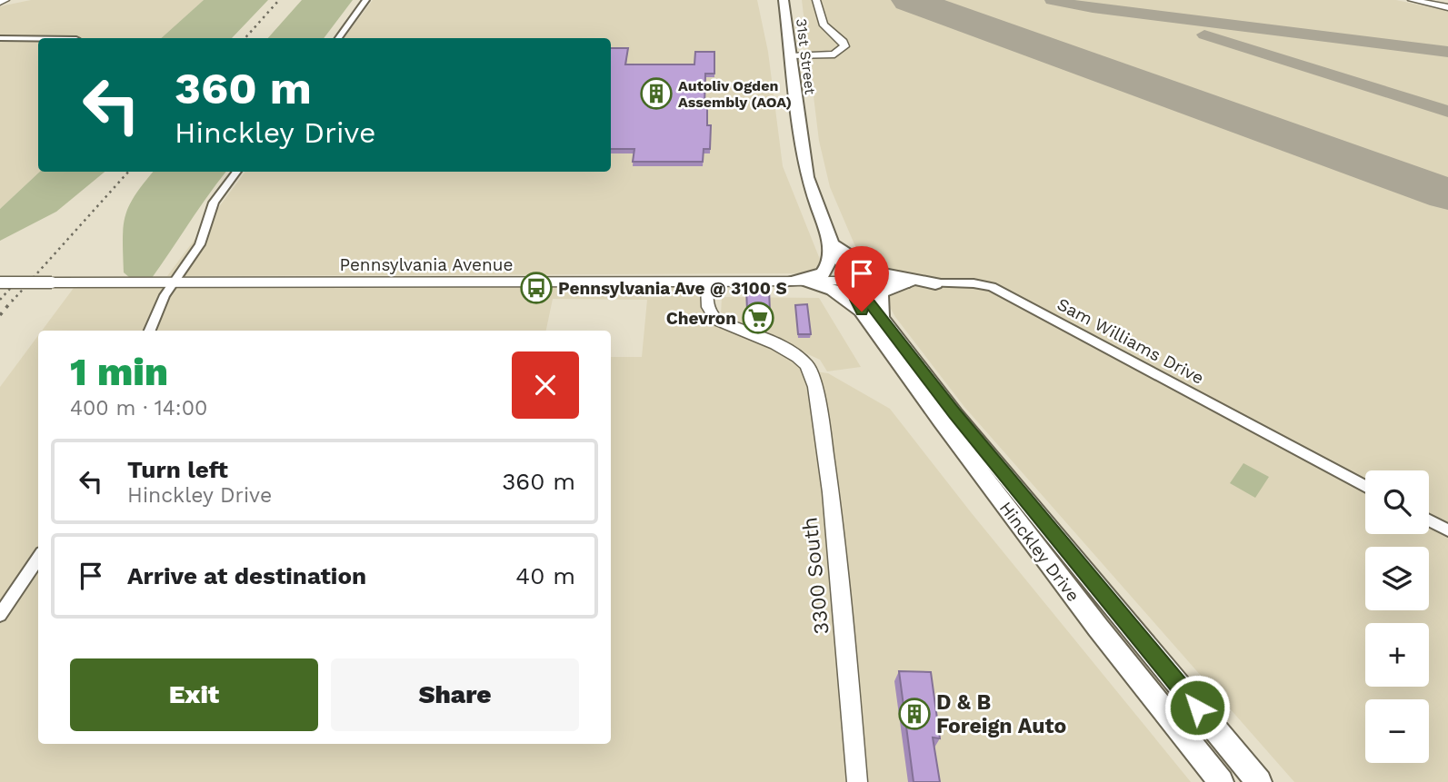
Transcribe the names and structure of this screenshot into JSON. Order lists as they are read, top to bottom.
{
  "streets": {
    "main road": ["31st Street", "Hinckley Drive"],
    "street": ["Pennsylvania Avenue", "Sam Williams Drive", "3300 South"]
  },
  "crossings": [
    ["31st Street", "Hinckley Drive"],
    ["Pennsylvania Avenue", "Sam Williams Drive"],
    ["Pennsylvania Avenue", "Hinckley Drive"],
    ["Pennsylvania Avenue", "3300 South"],
    ["Sam Williams Drive", "Hinckley Drive"]
  ],
  "places": {
    "building": ["Autoliv Ogden Assembly (AOA)", "D & B Foreign Auto"],
    "bus stop": ["Pennsylvania Ave @ 3100 S"],
    "supermarket": ["Chevron"]
  },
  "page": {
    "turn": ["360 m", "Hinckley Drive"],
    "heading": ["1 min", "400 m · 14:00"],
    "list": [
      {
        "name": "Turn left",
        "note": "Hinckley Drive",
        "value": "360 m"
      },
      {
        "name": "Arrive at destination",
        "value": "40 m"
      }
    ],
    "map_buttons": ["+", "−"],
    "buttons": ["Exit", "Share"]
  }
}
